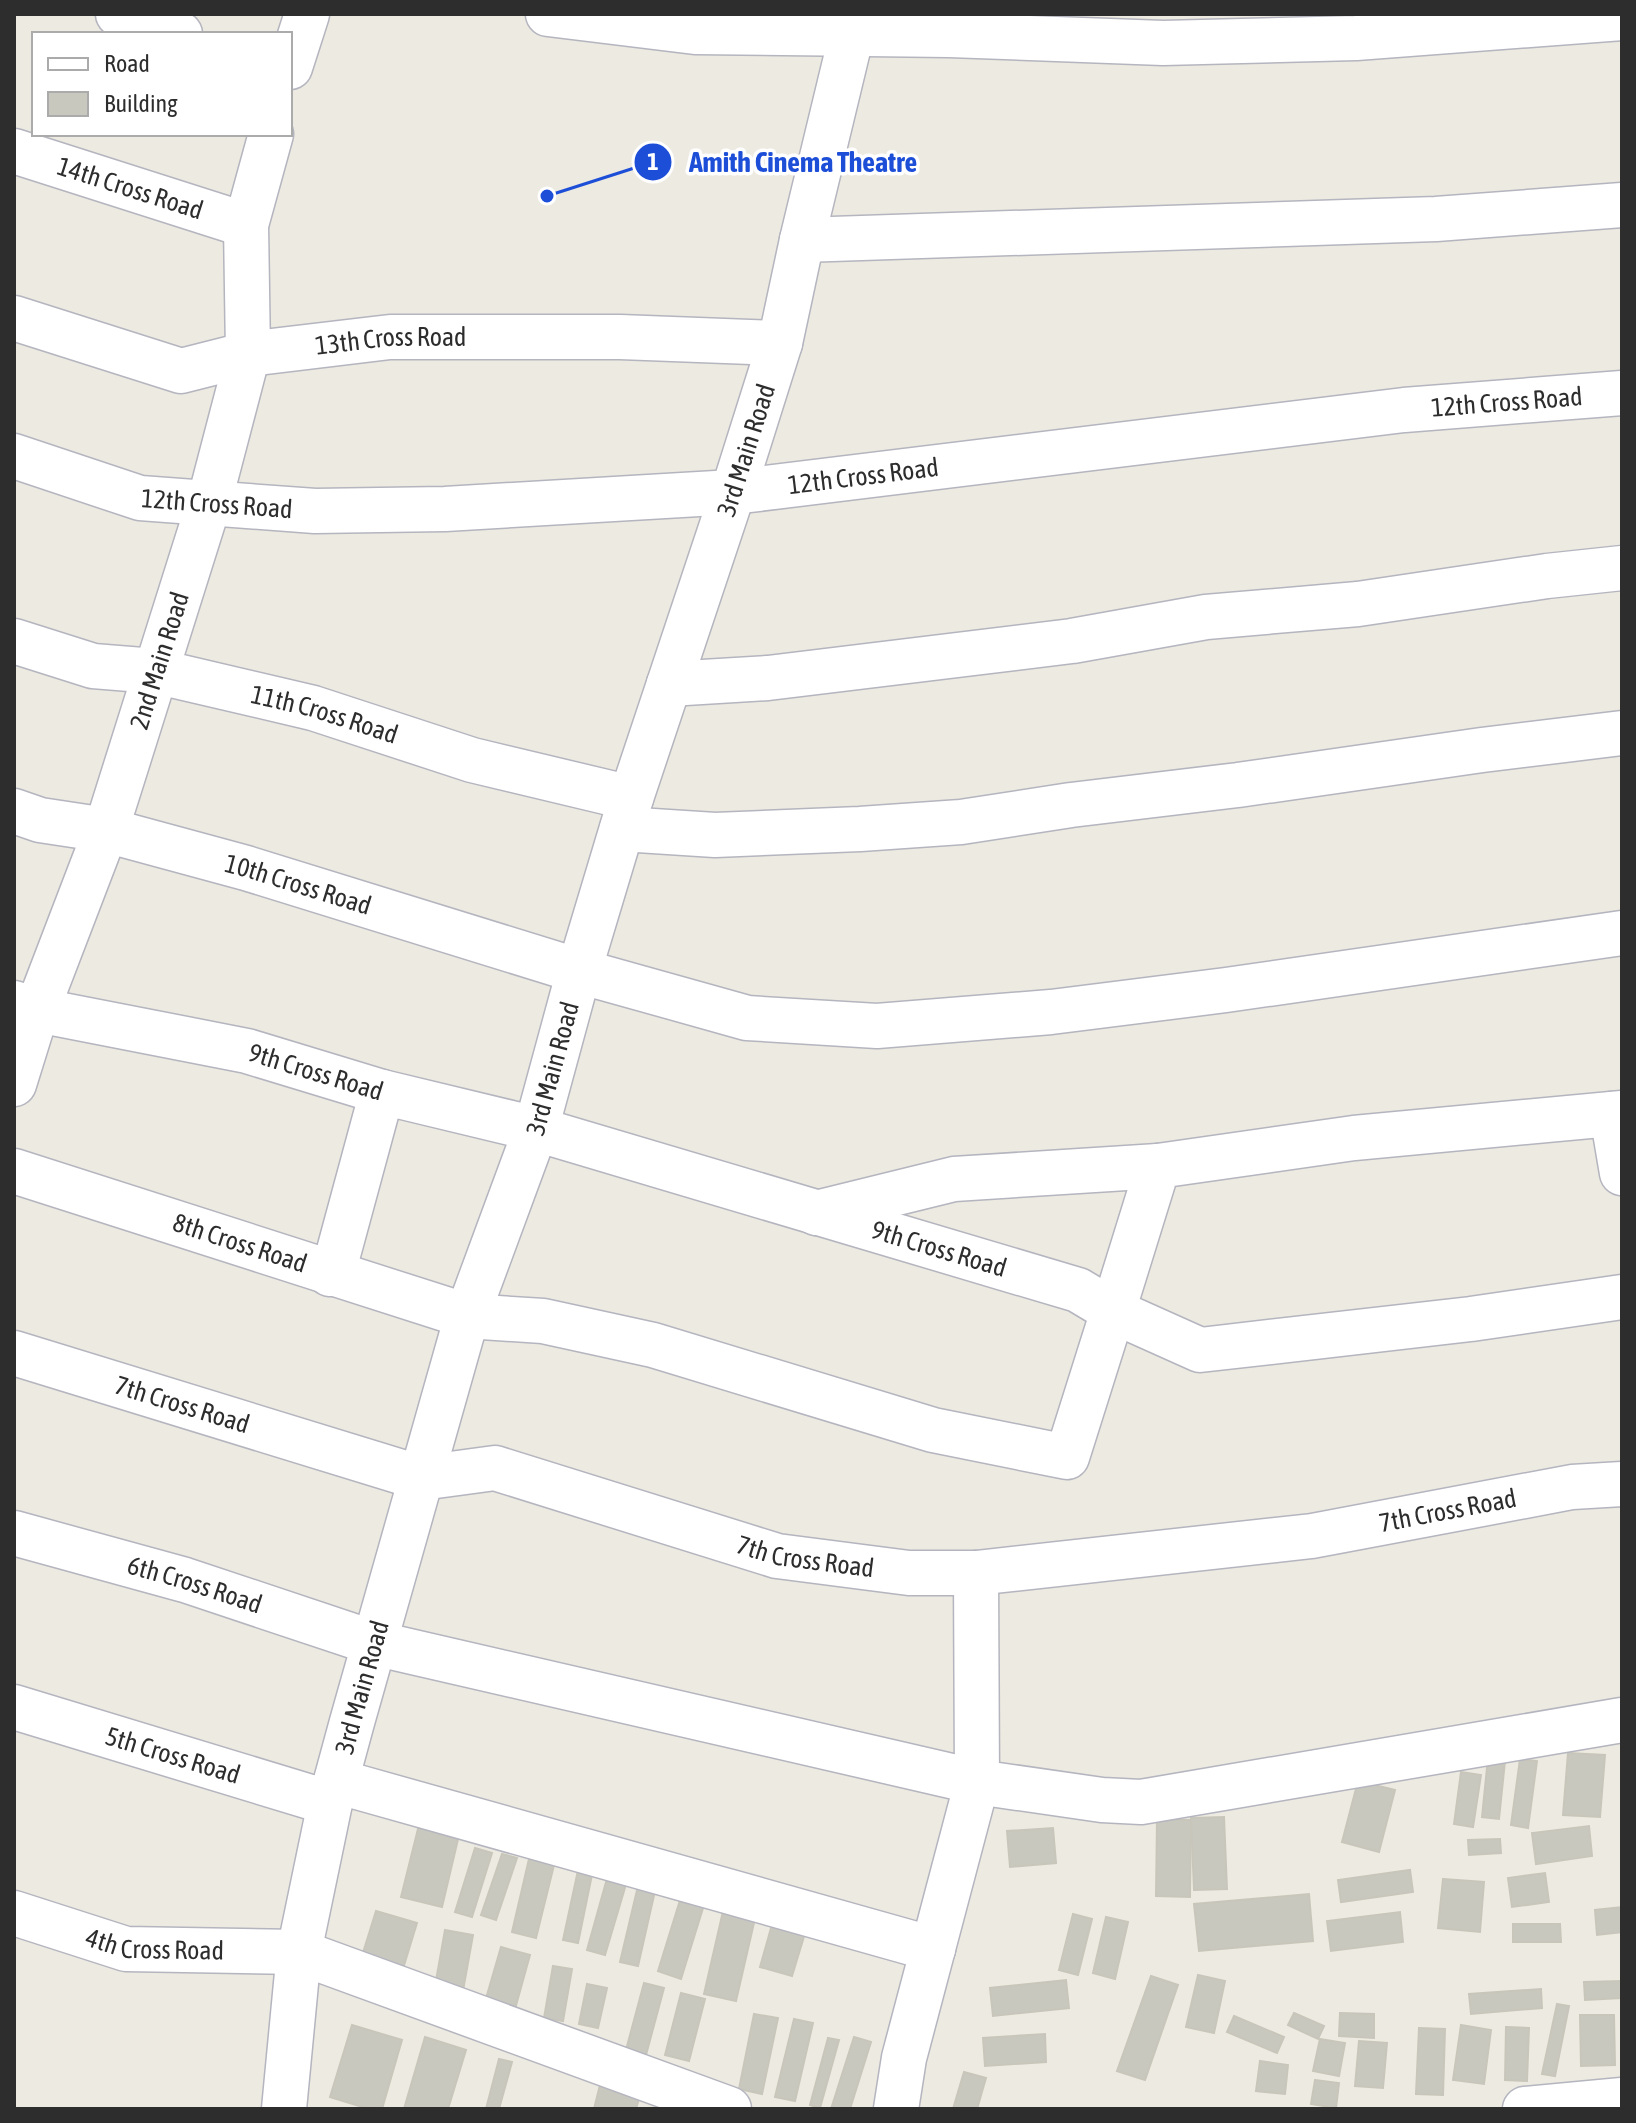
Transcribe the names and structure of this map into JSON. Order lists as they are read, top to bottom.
{
  "streets": {
    "street": [
      "14th Cross Road",
      "13th Cross Road",
      "12th Cross Road",
      "3rd Main Road",
      "2nd Main Road",
      "11th Cross Road",
      "10th Cross Road",
      "9th Cross Road",
      "8th Cross Road",
      "7th Cross Road",
      "6th Cross Road",
      "5th Cross Road",
      "4th Cross Road"
    ]
  },
  "crossings": [
    ["14th Cross Road", "2nd Main Road"],
    ["13th Cross Road", "3rd Main Road"],
    ["13th Cross Road", "2nd Main Road"],
    ["12th Cross Road", "3rd Main Road"],
    ["12th Cross Road", "2nd Main Road"],
    ["3rd Main Road", "11th Cross Road"],
    ["3rd Main Road", "10th Cross Road"],
    ["3rd Main Road", "9th Cross Road"],
    ["3rd Main Road", "8th Cross Road"],
    ["3rd Main Road", "7th Cross Road"],
    ["3rd Main Road", "6th Cross Road"],
    ["3rd Main Road", "5th Cross Road"],
    ["3rd Main Road", "4th Cross Road"],
    ["2nd Main Road", "11th Cross Road"],
    ["2nd Main Road", "10th Cross Road"],
    ["2nd Main Road", "9th Cross Road"]
  ],
  "places": ["Amith Cinema Theatre"],
  "legend": ["Road", "Building"]
}
